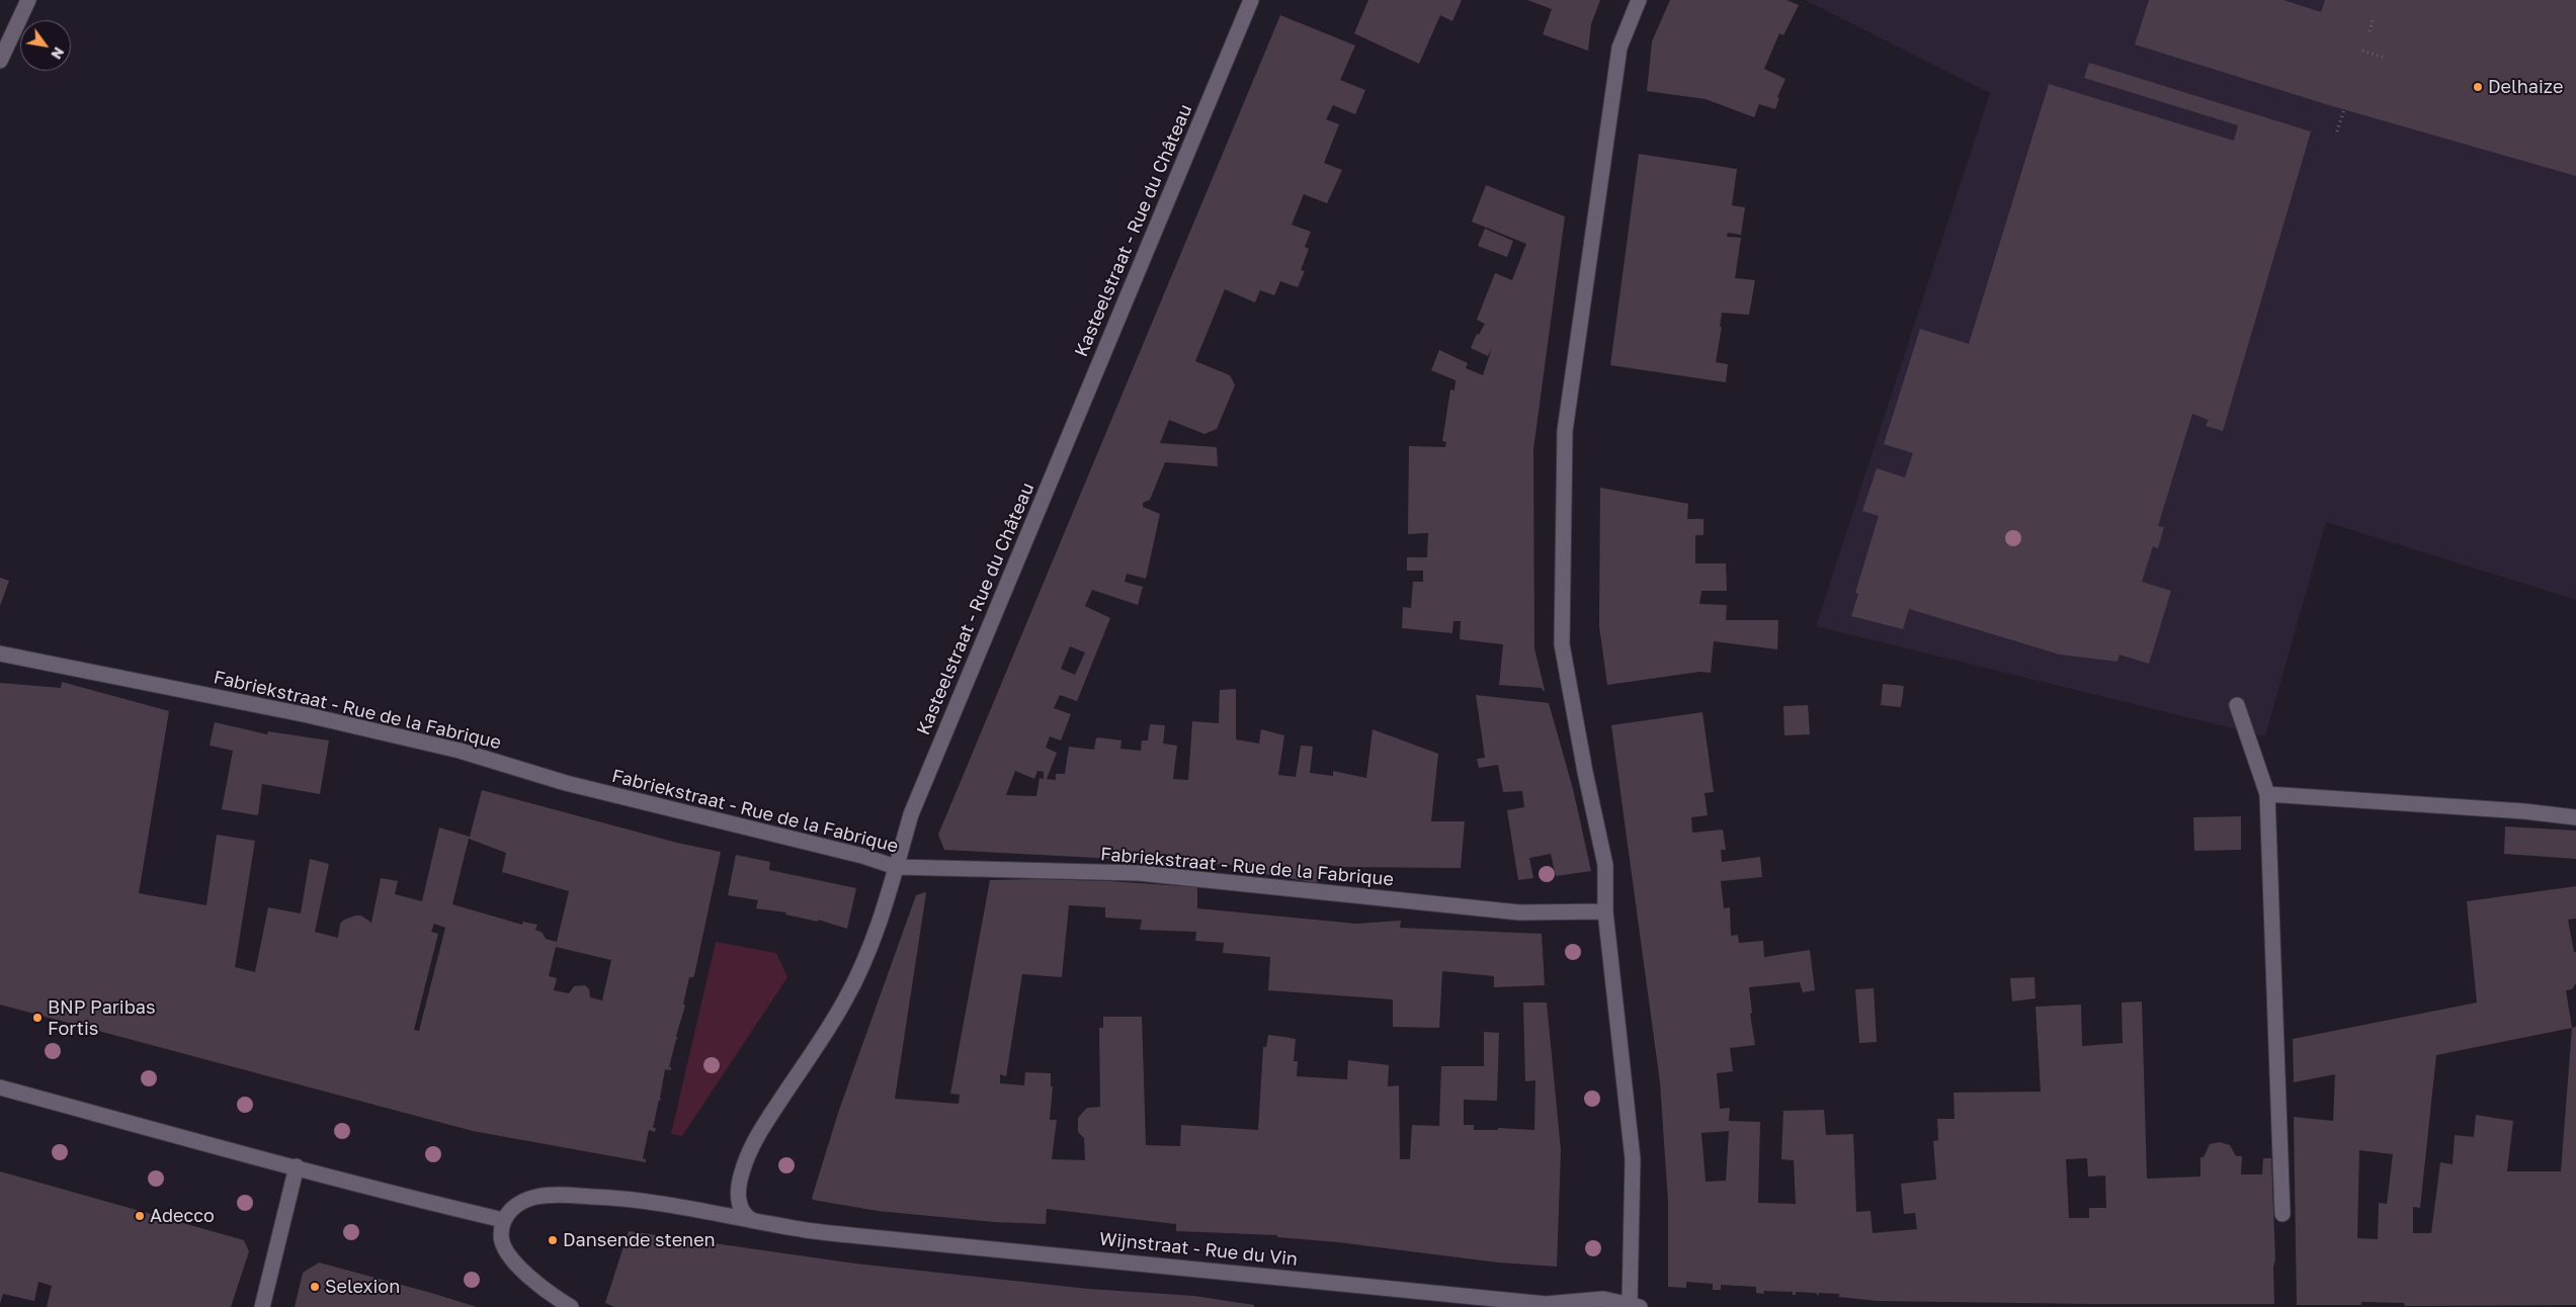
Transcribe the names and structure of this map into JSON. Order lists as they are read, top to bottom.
{
  "streets": {
    "street": ["Kasteelstraat - Rue du Château", "Fabriekstraat - Rue de la Fabrique", "Wijnstraat - Rue du Vin"]
  },
  "crossings": [
    ["Kasteelstraat - Rue du Château", "Fabriekstraat - Rue de la Fabrique"],
    ["Kasteelstraat - Rue du Château", "Wijnstraat - Rue du Vin"]
  ],
  "places": [
    "Delhaize",
    "BNP Paribas Fortis",
    "Adecco",
    "Dansende stenen",
    "Selexion"
  ],
  "north": "bottom right"
}
